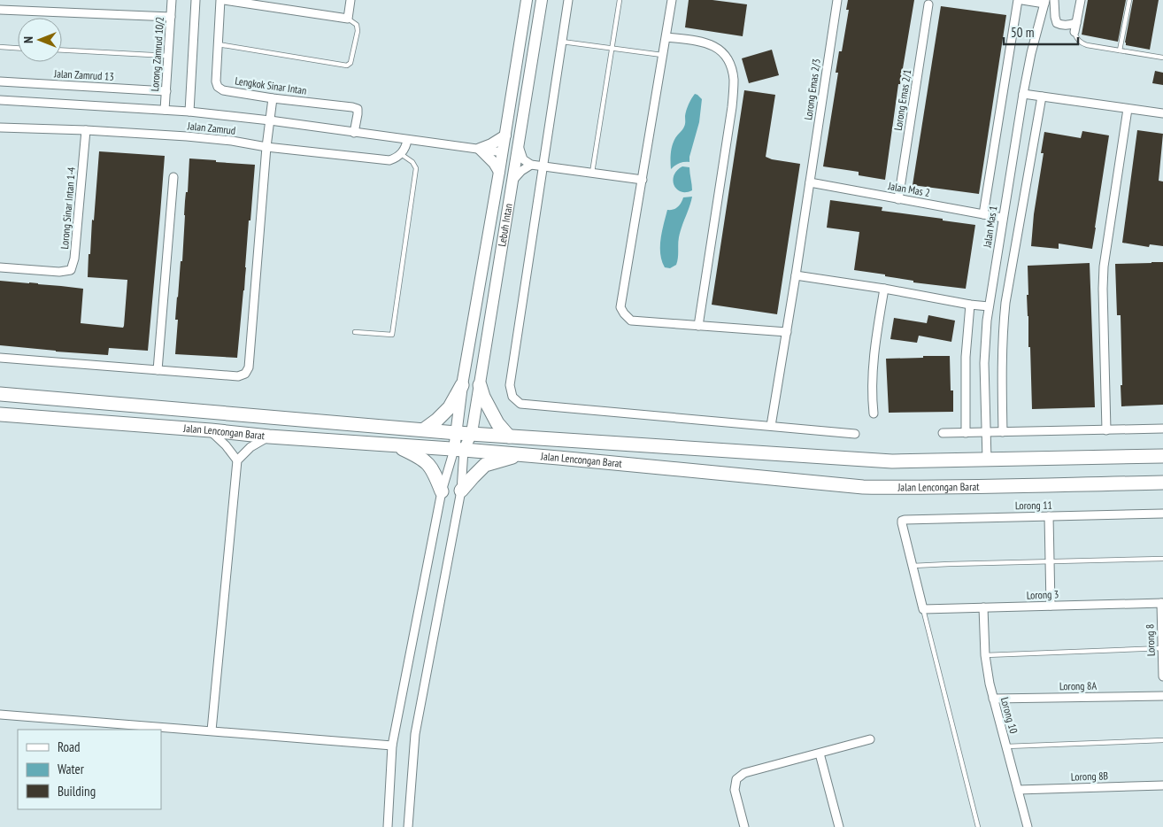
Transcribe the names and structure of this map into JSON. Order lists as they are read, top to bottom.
{
  "streets": {
    "highway": ["Jalan Lencongan Barat"],
    "main road": ["Lebuh Intan"],
    "street": [
      "Lorong Zamrud 10/2",
      "Jalan Zamrud 13",
      "Lengkok Sinar Intan",
      "Lorong Emas 2/3",
      "Lorong Emas 2/1",
      "Jalan Zamrud",
      "Jalan Mas 2",
      "Lorong Sinar Intan 1-4",
      "Jalan Mas 1",
      "Lorong 11",
      "Lorong 3",
      "Lorong 8",
      "Lorong 8A",
      "Lorong 10",
      "Lorong 8B"
    ]
  },
  "crossings": [
    ["Lorong Zamrud 10/2", "Jalan Zamrud 13"],
    ["Lorong Emas 2/3", "Jalan Mas 2"],
    ["Lorong Emas 2/1", "Jalan Mas 2"],
    ["Jalan Zamrud", "Lorong Sinar Intan 1-4"],
    ["Jalan Mas 2", "Jalan Mas 1"],
    ["Lebuh Intan", "Jalan Lencongan Barat"],
    ["Jalan Mas 1", "Jalan Lencongan Barat"],
    ["Lorong 3", "Lorong 8"],
    ["Lorong 3", "Lorong 10"],
    ["Lorong 8A", "Lorong 10"],
    ["Lorong 10", "Lorong 8B"]
  ],
  "legend": ["Road", "Water", "Building"],
  "scale_bar": "50 m",
  "north": "left"
}
